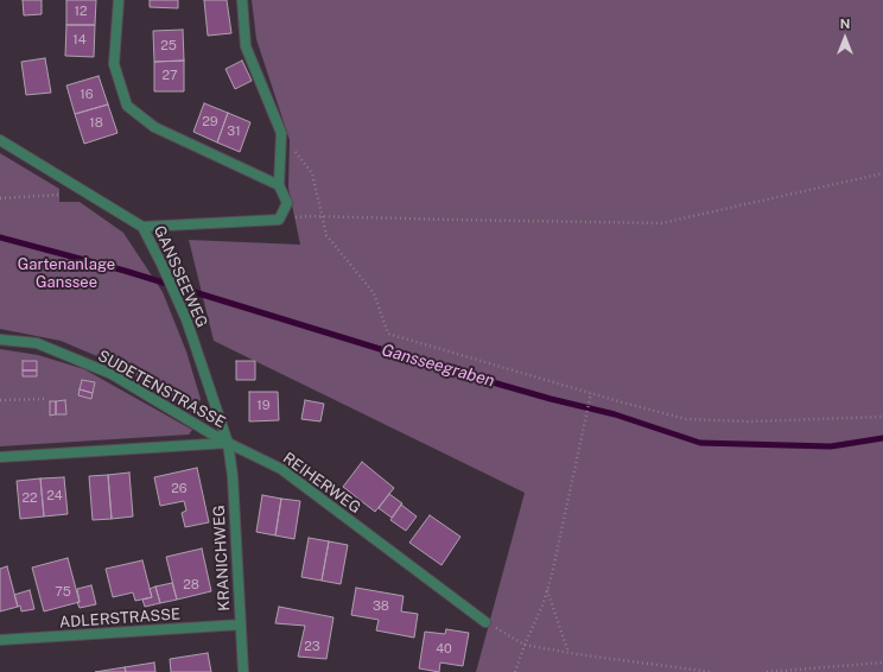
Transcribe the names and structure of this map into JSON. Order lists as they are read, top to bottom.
{
  "streets": {
    "street": [
      "GANSSEEWEG",
      "SUDETENSTRASSE",
      "REIHERWEG",
      "KRANICHWEG",
      "ADLERSTRASSE"
    ]
  },
  "crossings": [
    ["GANSSEEWEG", "SUDETENSTRASSE"],
    ["GANSSEEWEG", "REIHERWEG"],
    ["GANSSEEWEG", "KRANICHWEG"],
    ["SUDETENSTRASSE", "REIHERWEG"],
    ["SUDETENSTRASSE", "KRANICHWEG"],
    ["REIHERWEG", "KRANICHWEG"],
    ["KRANICHWEG", "ADLERSTRASSE"]
  ],
  "water": ["Gansseegraben"],
  "parks": ["Gartenanlage Ganssee"],
  "house_numbers": [
    "12",
    "14",
    "25",
    "27",
    "16",
    "29",
    "18",
    "31",
    "19",
    "26",
    "24",
    "22",
    "28",
    "75",
    "38",
    "23",
    "40"
  ],
  "north": "top"
}
